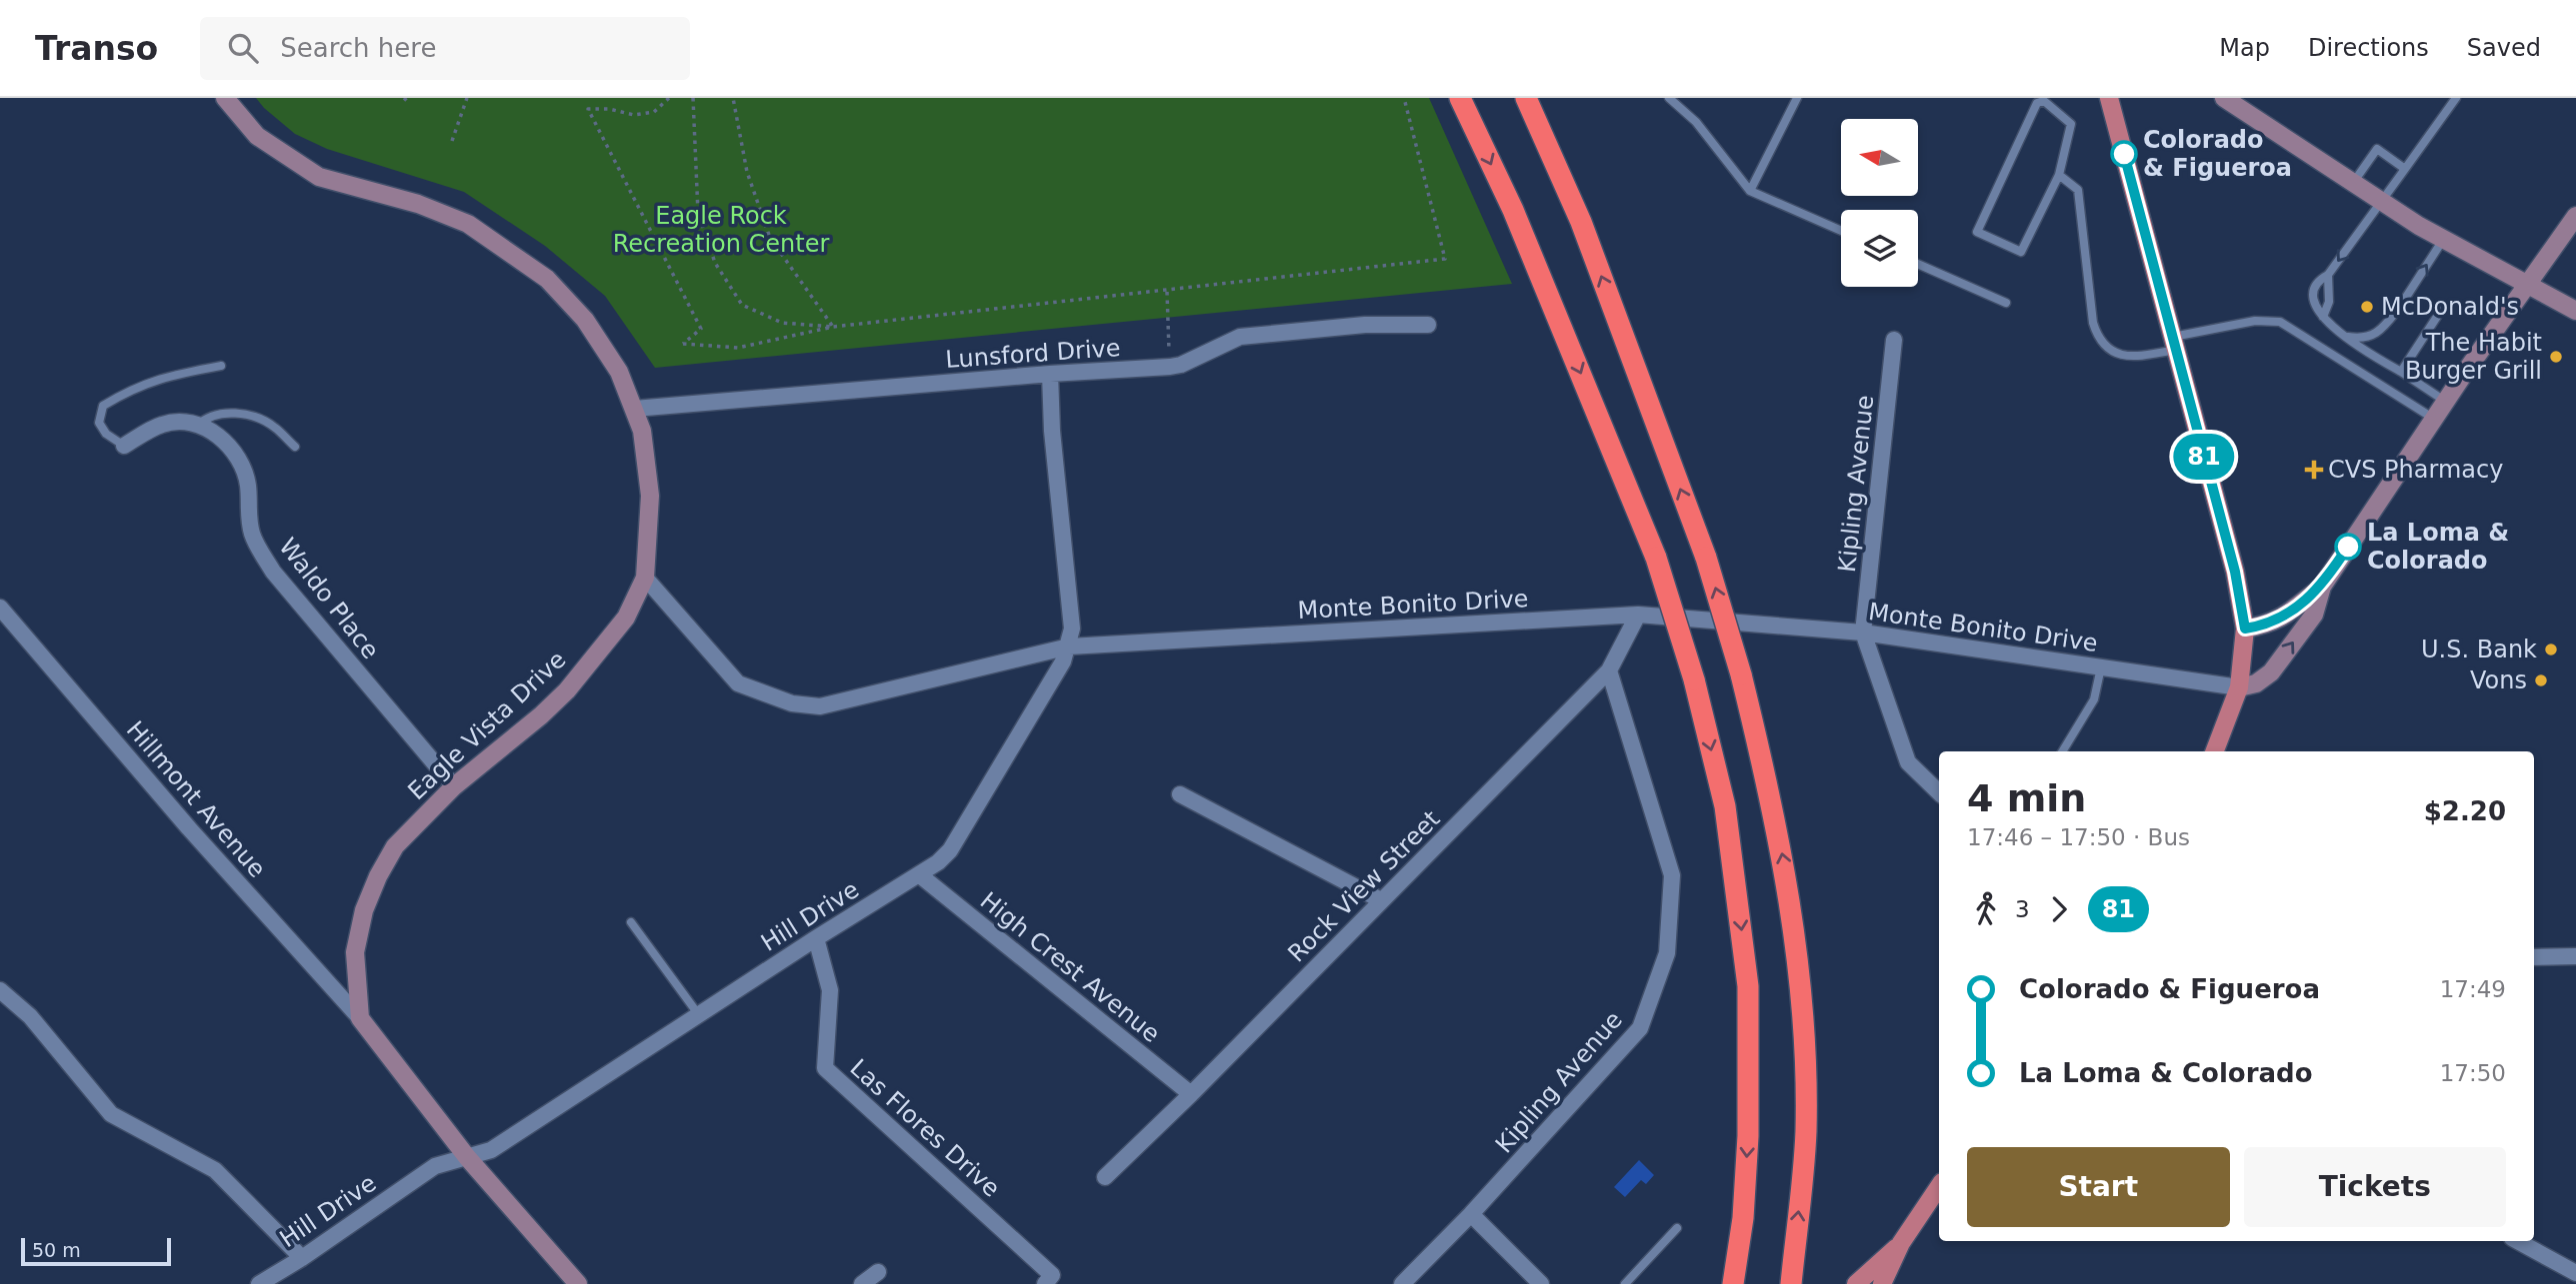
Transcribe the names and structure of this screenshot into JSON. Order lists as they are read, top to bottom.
{
  "streets": {
    "street": [
      "Lunsford Drive",
      "Kipling Avenue",
      "Waldo Place",
      "Monte Bonito Drive",
      "Eagle Vista Drive",
      "Hillmont Avenue",
      "Rock View Street",
      "Hill Drive",
      "High Crest Avenue",
      "Las Flores Drive"
    ]
  },
  "crossings": [
    ["Lunsford Drive", "Eagle Vista Drive"],
    ["Lunsford Drive", "Hill Drive"],
    ["Kipling Avenue", "Monte Bonito Drive"],
    ["Kipling Avenue", "Rock View Street"],
    ["Waldo Place", "Eagle Vista Drive"],
    ["Monte Bonito Drive", "Eagle Vista Drive"],
    ["Monte Bonito Drive", "Rock View Street"],
    ["Monte Bonito Drive", "Hill Drive"],
    ["Eagle Vista Drive", "Hillmont Avenue"],
    ["Rock View Street", "High Crest Avenue"],
    ["Hill Drive", "High Crest Avenue"],
    ["Hill Drive", "Las Flores Drive"]
  ],
  "parks": ["Eagle Rock Recreation Center"],
  "places": {
    "other": [
      "Colorado & Figueroa",
      "McDonald's",
      "The Habit Burger Grill",
      "La Loma & Colorado",
      "U.S. Bank",
      "Vons"
    ],
    "health": ["CVS Pharmacy"]
  },
  "lines": ["bus line 81"],
  "scale_bar": "50 m",
  "north": "left",
  "page": {
    "header": "Transo",
    "search": "Search here",
    "nav": ["Map", "Directions", "Saved"],
    "on_map": "81",
    "heading": ["4 min", "17:46 – 17:50 · Bus", "$2.20"],
    "legs": ["3", "81"],
    "list": [
      {
        "name": "Colorado & Figueroa",
        "value": "17:49"
      },
      {
        "name": "La Loma & Colorado",
        "value": "17:50"
      }
    ],
    "buttons": ["Start", "Tickets"],
    "scale": "50 m"
  }
}
